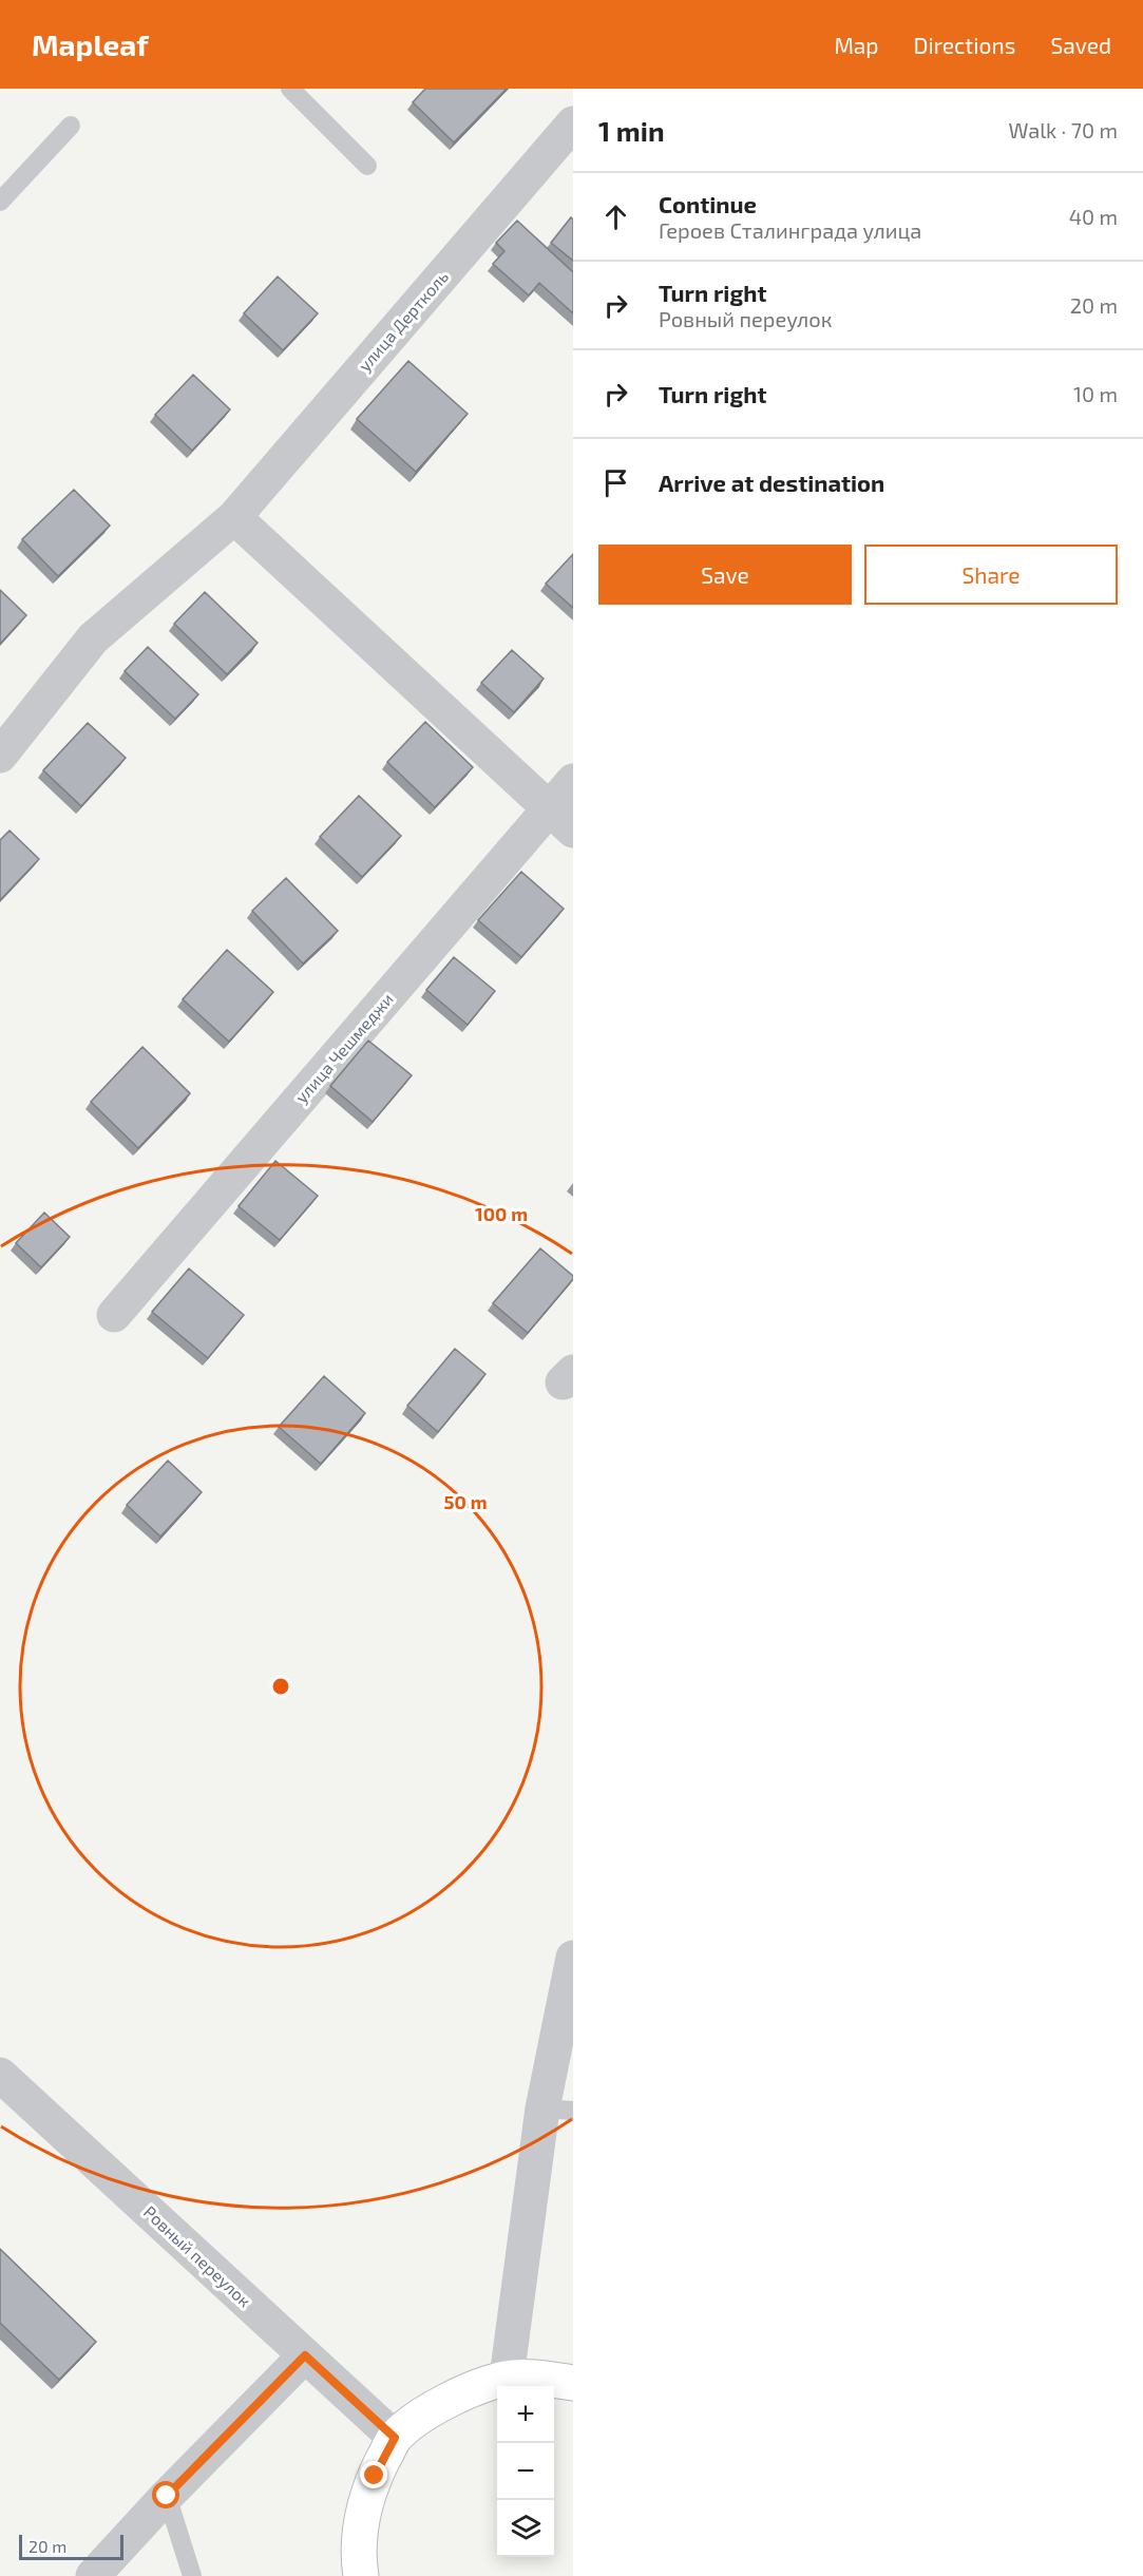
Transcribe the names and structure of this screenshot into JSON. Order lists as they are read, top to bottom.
{
  "streets": {
    "street": ["улица Дертколь", "улица Чешмеджи", "Ровный переулок"]
  },
  "scale_bar": "20 m",
  "page": {
    "header": "Mapleaf",
    "nav": ["Map", "Directions", "Saved"],
    "heading": ["1 min", "Walk · 70 m"],
    "list": [
      ["Continue", "Героев Сталинграда улица", "40 m"],
      ["Turn right", "Ровный переулок", "20 m"],
      ["Turn right", "10 m"],
      "Arrive at destination"
    ],
    "buttons": ["Save", "Share"],
    "map_buttons": ["+", "−"],
    "scale": "20 m"
  },
  "rings": ["100 m", "50 m"]
}
